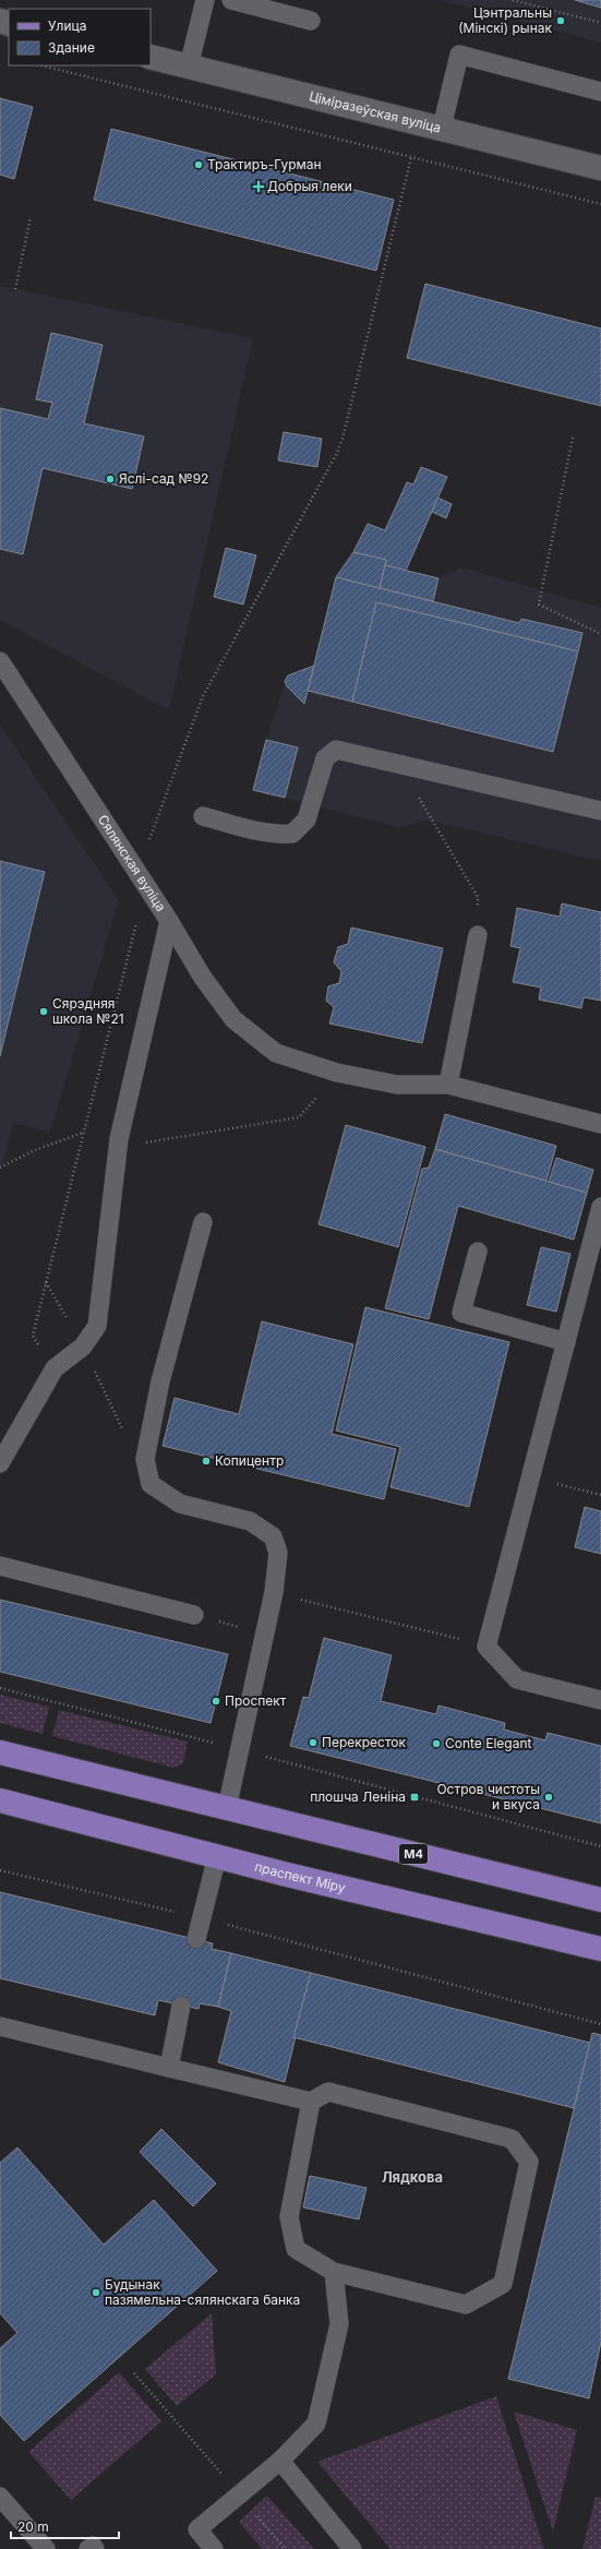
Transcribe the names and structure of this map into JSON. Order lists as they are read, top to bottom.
{
  "streets": {
    "main road": ["Ціміразеўская вуліца", "М4", "праспект Міру"],
    "lane": ["Сялянская вуліца"]
  },
  "districts": ["Лядкова"],
  "places": {
    "other": [
      "Цэнтральны (Мінскі) рынак",
      "Трактиръ-Гурман",
      "Яслі-сад №92",
      "Сярэдняя школа №21",
      "Копицентр",
      "Проспект",
      "Перекресток",
      "Conte Elegant",
      "Остров чистоты и вкуса",
      "Будынак пазямельна-сялянскага банка"
    ],
    "health": ["Добрыя леки"],
    "transit": ["плошча Леніна"]
  },
  "legend": ["Улица", "Здание"],
  "scale_bar": "20 m"
}
